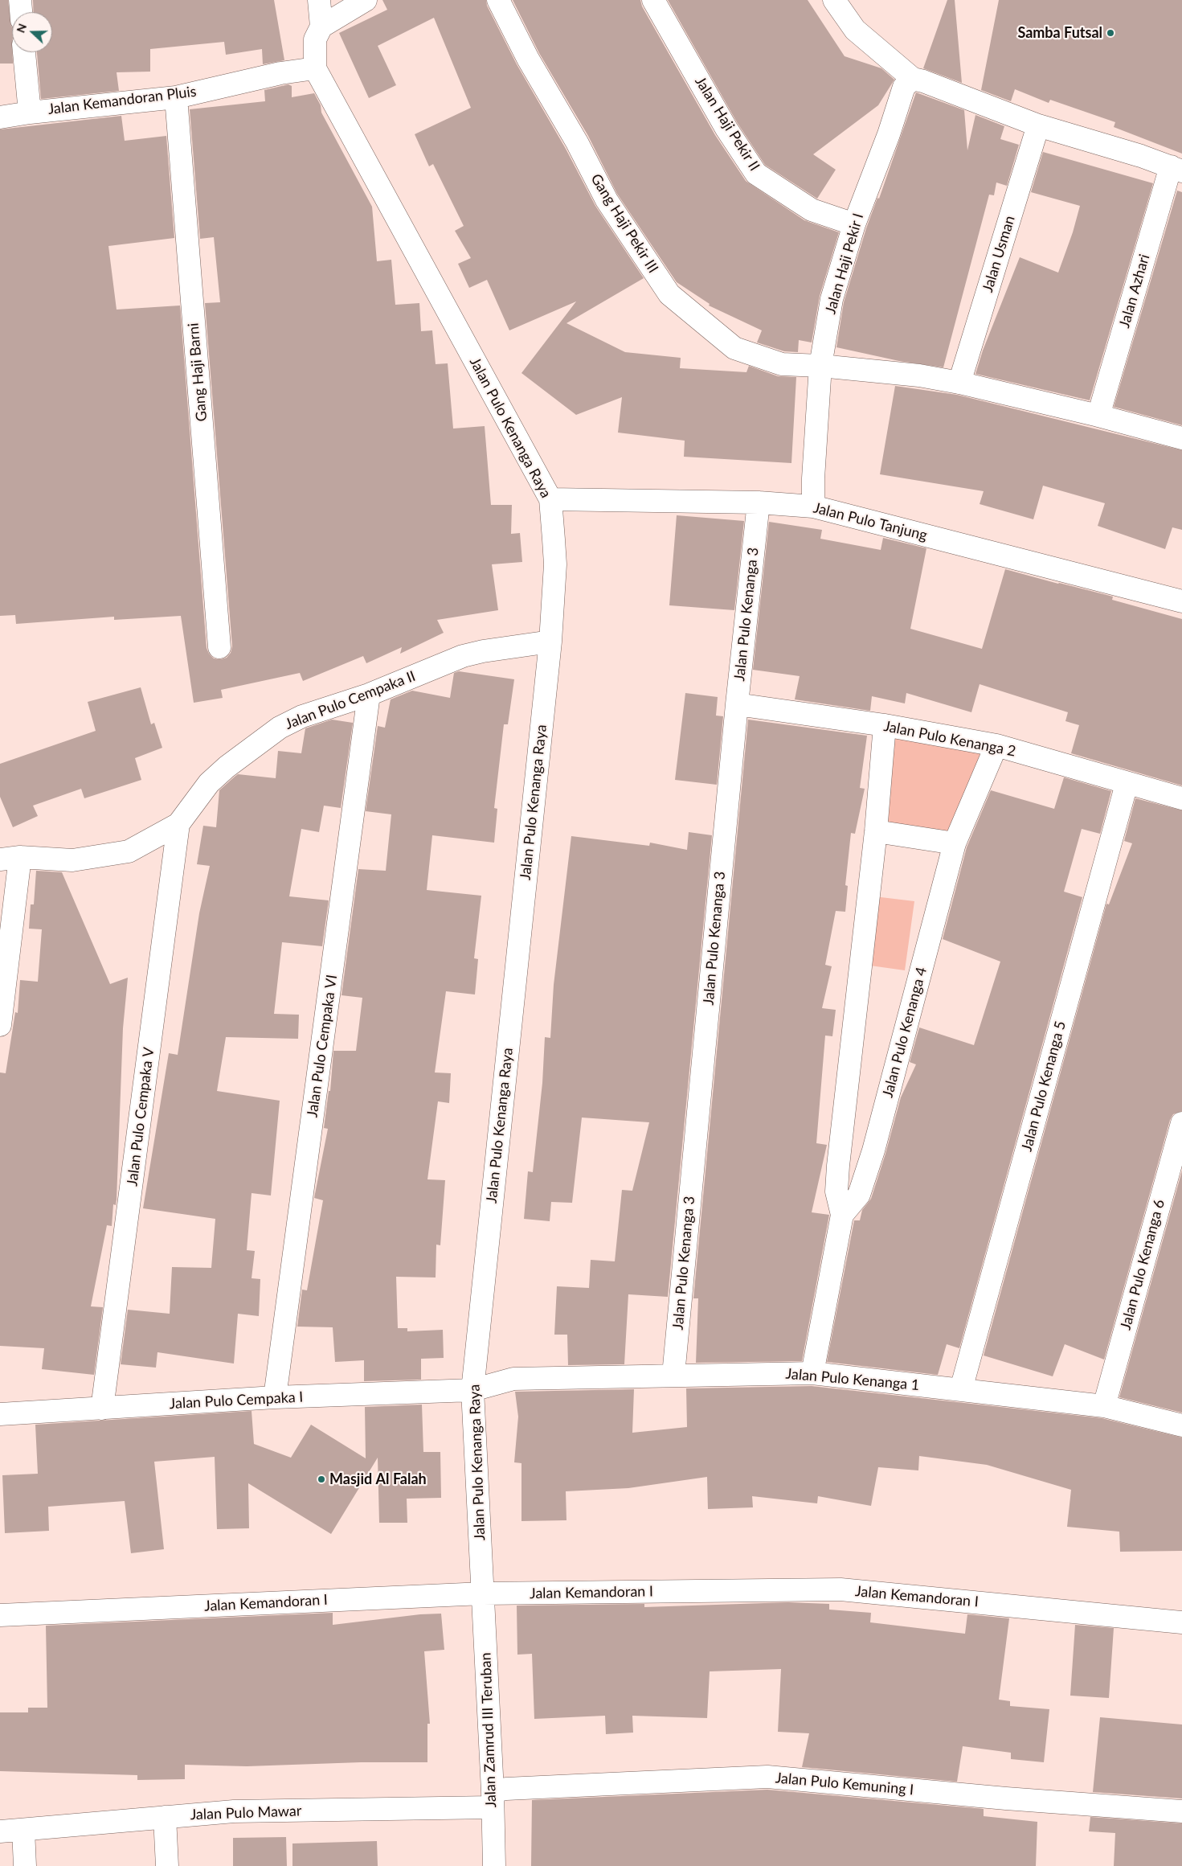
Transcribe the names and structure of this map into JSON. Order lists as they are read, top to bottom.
{
  "streets": {
    "street": [
      "Jalan Kemandoran Pluis",
      "Jalan Haji Pekir II",
      "Gang Haji Pekir III",
      "Jalan Usman",
      "Jalan Haji Pekir I",
      "Jalan Azhari",
      "Gang Haji Barni",
      "Jalan Pulo Kenanga Raya",
      "Jalan Pulo Tanjung",
      "Jalan Pulo Kenanga 3",
      "Jalan Pulo Cempaka II",
      "Jalan Pulo Kenanga 2",
      "Jalan Pulo Kenanga 4",
      "Jalan Pulo Cempaka VI",
      "Jalan Pulo Kenanga 5",
      "Jalan Pulo Cempaka V",
      "Jalan Pulo Kenanga 6",
      "Jalan Pulo Kenanga 1",
      "Jalan Pulo Cempaka I",
      "Jalan Kemandoran I",
      "Jalan Zamrud III Teruban",
      "Jalan Pulo Kemuning I",
      "Jalan Pulo Mawar"
    ]
  },
  "crossings": [
    ["Jalan Kemandoran Pluis", "Gang Haji Barni"],
    ["Jalan Kemandoran Pluis", "Jalan Pulo Kenanga Raya"],
    ["Jalan Haji Pekir II", "Jalan Haji Pekir I"],
    ["Gang Haji Pekir III", "Jalan Usman"],
    ["Gang Haji Pekir III", "Jalan Haji Pekir I"],
    ["Gang Haji Pekir III", "Jalan Azhari"],
    ["Jalan Haji Pekir I", "Jalan Pulo Tanjung"],
    ["Jalan Pulo Kenanga Raya", "Jalan Pulo Tanjung"],
    ["Jalan Pulo Kenanga Raya", "Jalan Pulo Cempaka II"],
    ["Jalan Pulo Kenanga Raya", "Jalan Pulo Kenanga 1"],
    ["Jalan Pulo Kenanga Raya", "Jalan Pulo Cempaka I"],
    ["Jalan Pulo Kenanga Raya", "Jalan Kemandoran I"],
    ["Jalan Pulo Kenanga Raya", "Jalan Zamrud III Teruban"],
    ["Jalan Pulo Tanjung", "Jalan Pulo Kenanga 3"],
    ["Jalan Pulo Kenanga 3", "Jalan Pulo Kenanga 2"],
    ["Jalan Pulo Kenanga 3", "Jalan Pulo Kenanga 1"],
    ["Jalan Pulo Cempaka II", "Jalan Pulo Cempaka VI"],
    ["Jalan Pulo Cempaka II", "Jalan Pulo Cempaka V"],
    ["Jalan Pulo Kenanga 2", "Jalan Pulo Kenanga 4"],
    ["Jalan Pulo Kenanga 2", "Jalan Pulo Kenanga 5"],
    ["Jalan Pulo Kenanga 4", "Jalan Pulo Kenanga 1"],
    ["Jalan Pulo Cempaka VI", "Jalan Pulo Cempaka I"],
    ["Jalan Pulo Kenanga 5", "Jalan Pulo Kenanga 1"],
    ["Jalan Pulo Cempaka V", "Jalan Pulo Cempaka I"],
    ["Jalan Pulo Kenanga 6", "Jalan Pulo Kenanga 1"],
    ["Jalan Pulo Kenanga 1", "Jalan Pulo Cempaka I"],
    ["Jalan Kemandoran I", "Jalan Zamrud III Teruban"],
    ["Jalan Zamrud III Teruban", "Jalan Pulo Kemuning I"],
    ["Jalan Zamrud III Teruban", "Jalan Pulo Mawar"],
    ["Jalan Pulo Kemuning I", "Jalan Pulo Mawar"]
  ],
  "places": ["Samba Futsal", "Masjid Al Falah"],
  "north": "left"
}
